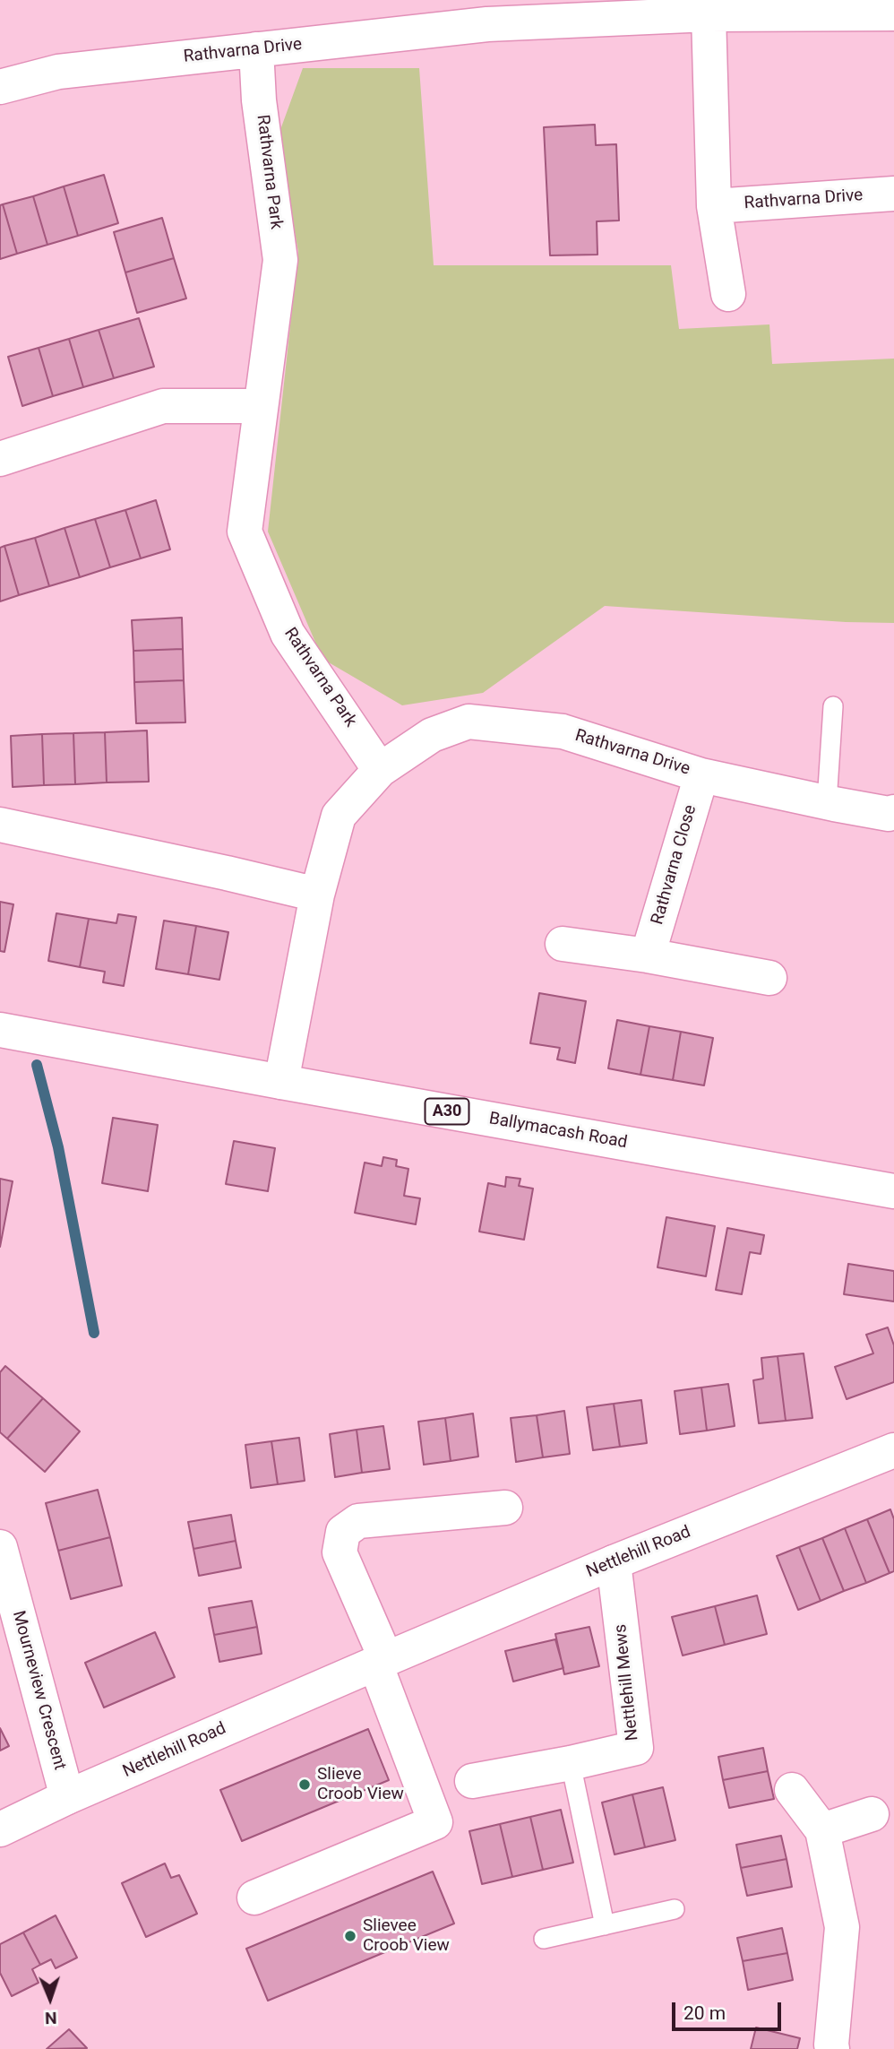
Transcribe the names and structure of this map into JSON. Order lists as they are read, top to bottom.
{
  "streets": {
    "street": [
      "Rathvarna Drive",
      "Rathvarna Park",
      "Rathvarna Close",
      "A30",
      "Ballymacash Road",
      "Nettlehill Road",
      "Nettlehill Mews",
      "Mourneview Crescent"
    ]
  },
  "crossings": [
    ["Rathvarna Drive", "Rathvarna Park"],
    ["Rathvarna Drive", "Rathvarna Close"],
    ["Nettlehill Road", "Nettlehill Mews"],
    ["Nettlehill Road", "Mourneview Crescent"]
  ],
  "places": ["Slieve Croob View", "Slievee Croob View"],
  "scale_bar": "20 m",
  "north": "bottom"
}
